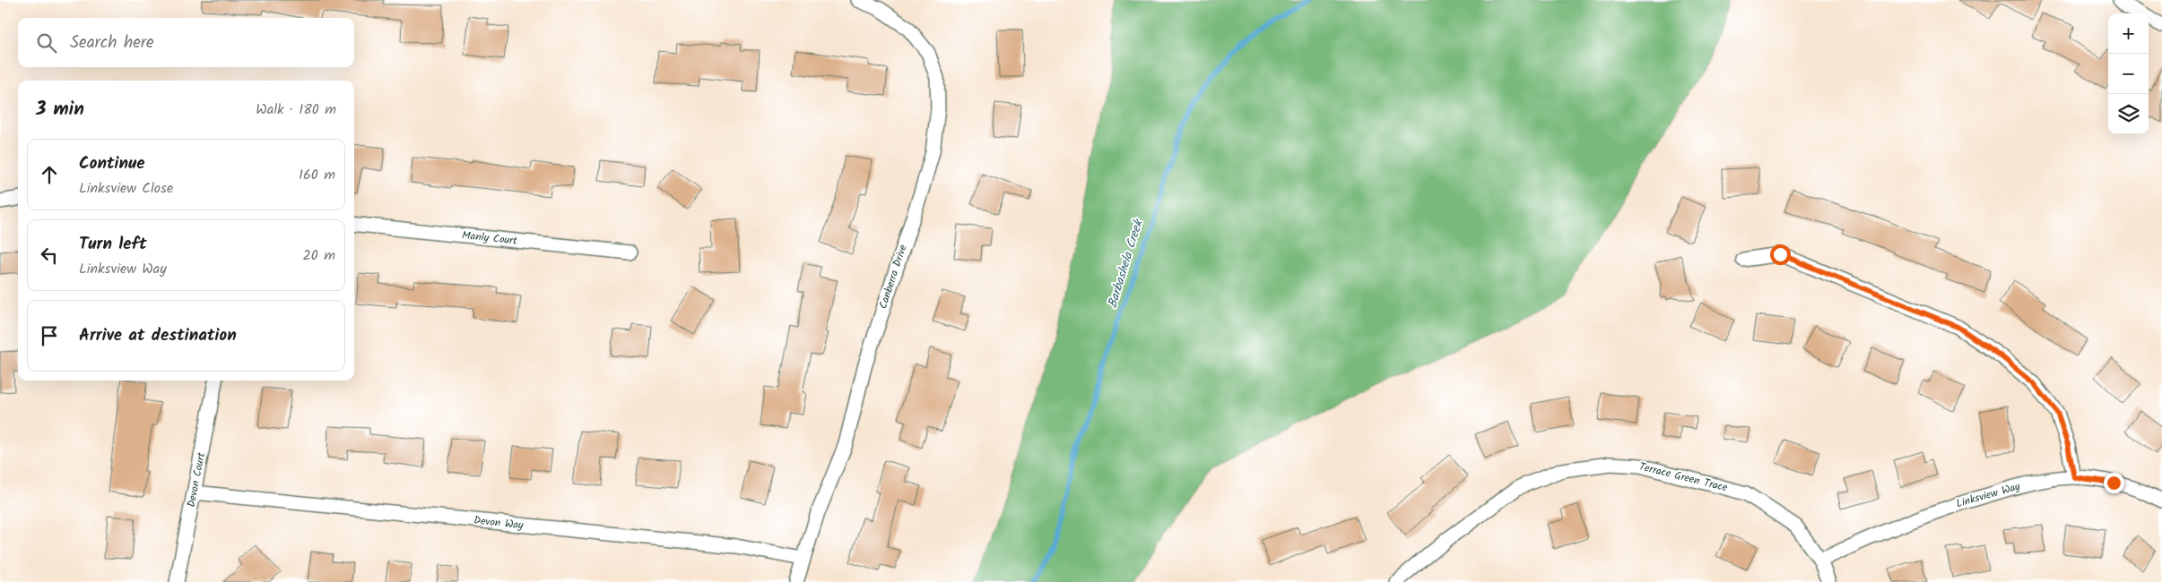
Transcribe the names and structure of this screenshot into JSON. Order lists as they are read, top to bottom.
{
  "streets": {
    "street": [
      "Manly Court",
      "Canberra Drive",
      "Terrace Green Trace",
      "Devon Court",
      "Linksview Way",
      "Devon Way"
    ]
  },
  "crossings": [
    ["Canberra Drive", "Devon Way"],
    ["Terrace Green Trace", "Linksview Way"],
    ["Devon Court", "Devon Way"]
  ],
  "water": ["Barbashela Creek"],
  "page": {
    "map_buttons": ["+", "−"],
    "search": "Search here",
    "heading": ["3 min", "Walk · 180 m"],
    "list": [
      ["Continue", "Linksview Close", "160 m"],
      ["Turn left", "Linksview Way", "20 m"],
      "Arrive at destination"
    ]
  }
}
